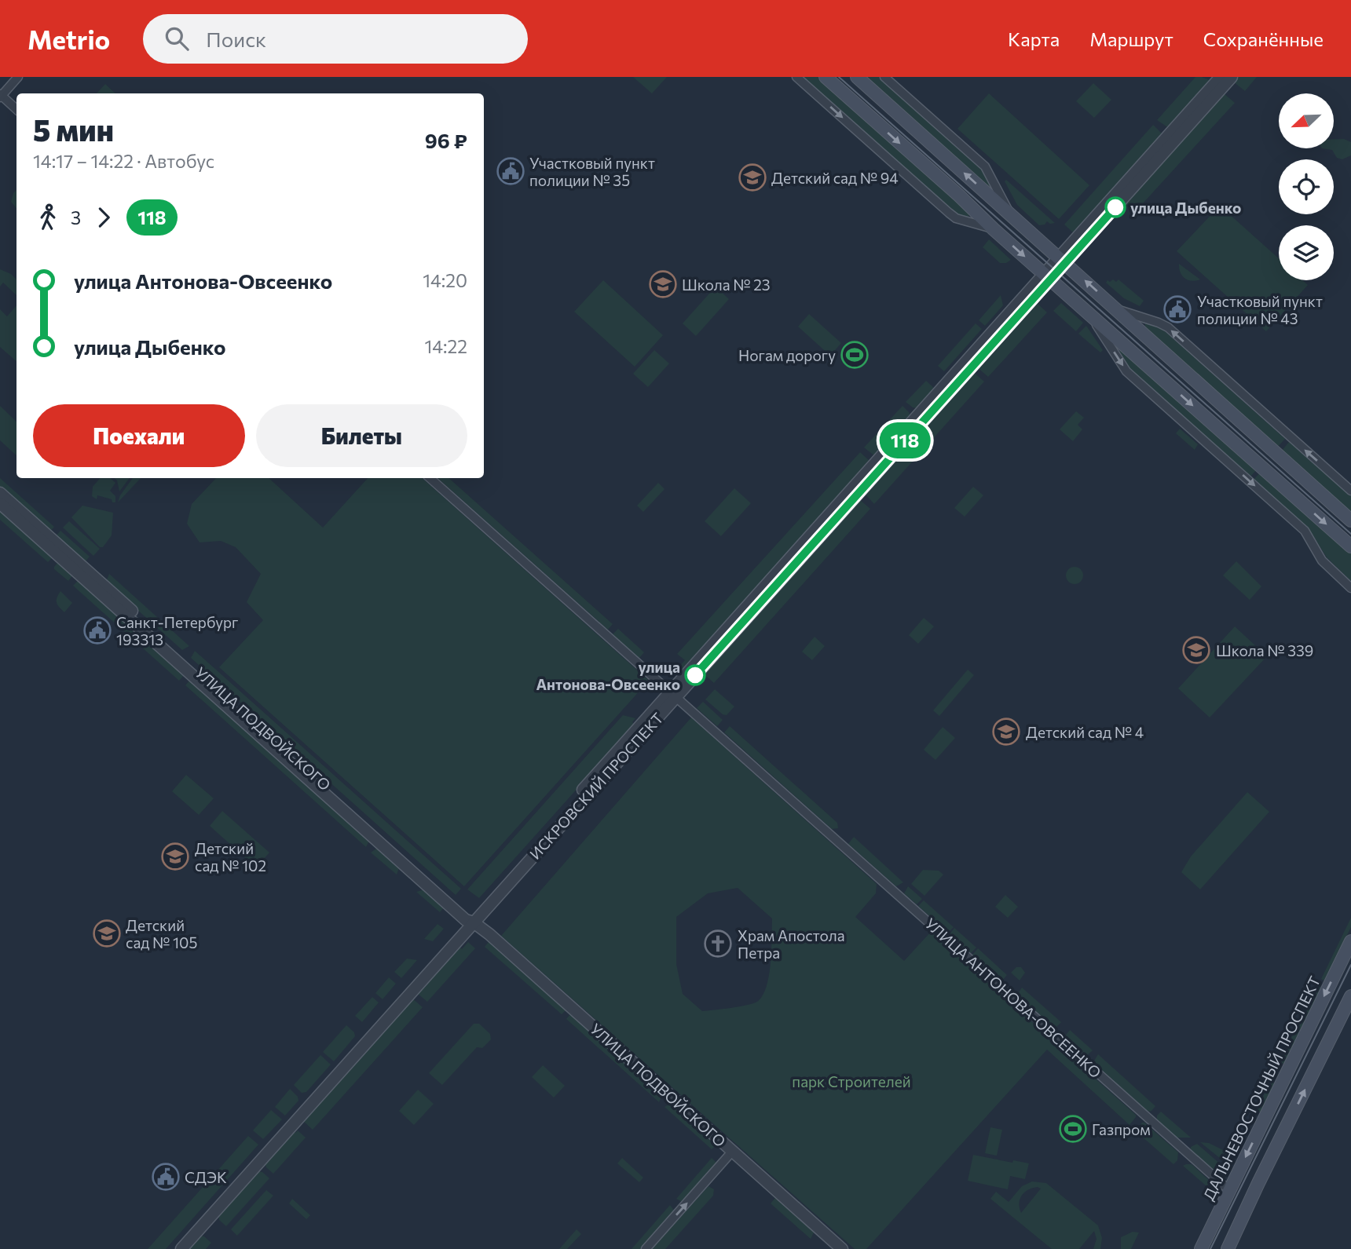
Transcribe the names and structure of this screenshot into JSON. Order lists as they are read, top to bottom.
{
  "streets": {
    "main road": ["ДАЛЬНЕВОСТОЧНЫЙ ПРОСПЕКТ"],
    "street": ["УЛИЦА ПОДВОЙСКОГО", "ИСКРОВСКИЙ ПРОСПЕКТ", "УЛИЦА АНТОНОВА-ОВСЕЕНКО"]
  },
  "crossings": [
    ["УЛИЦА ПОДВОЙСКОГО", "ИСКРОВСКИЙ ПРОСПЕКТ"],
    ["ИСКРОВСКИЙ ПРОСПЕКТ", "УЛИЦА АНТОНОВА-ОВСЕЕНКО"],
    ["УЛИЦА АНТОНОВА-ОВСЕЕНКО", "ДАЛЬНЕВОСТОЧНЫЙ ПРОСПЕКТ"]
  ],
  "parks": ["парк Строителей"],
  "places": {
    "public building": [
      "Участковый пункт полиции № 35",
      "Участковый пункт полиции № 43",
      "Санкт-Петербург 193313",
      "СДЭК"
    ],
    "school or university": [
      "Детский сад № 94",
      "Школа № 23",
      "Школа № 339",
      "Детский сад № 4",
      "Детский сад № 102",
      "Детский сад № 105"
    ],
    "other": ["улица Дыбенко", "улица Антонова-Овсеенко"],
    "sports": ["Ногам дорогу", "Газпром"],
    "church": ["Храм Апостола Петра"]
  },
  "lines": ["bus line 118"],
  "north": "bottom left",
  "page": {
    "header": "Metrio",
    "search": "Поиск",
    "nav": ["Карта", "Маршрут", "Сохранённые"],
    "on_map": "118",
    "heading": ["5 мин", "14:17 – 14:22 · Автобус", "96 ₽"],
    "legs": ["3", "118"],
    "list": [
      {
        "name": "улица Антонова-Овсеенко",
        "value": "14:20"
      },
      {
        "name": "улица Дыбенко",
        "value": "14:22"
      }
    ],
    "buttons": ["Поехали", "Билеты"]
  }
}
